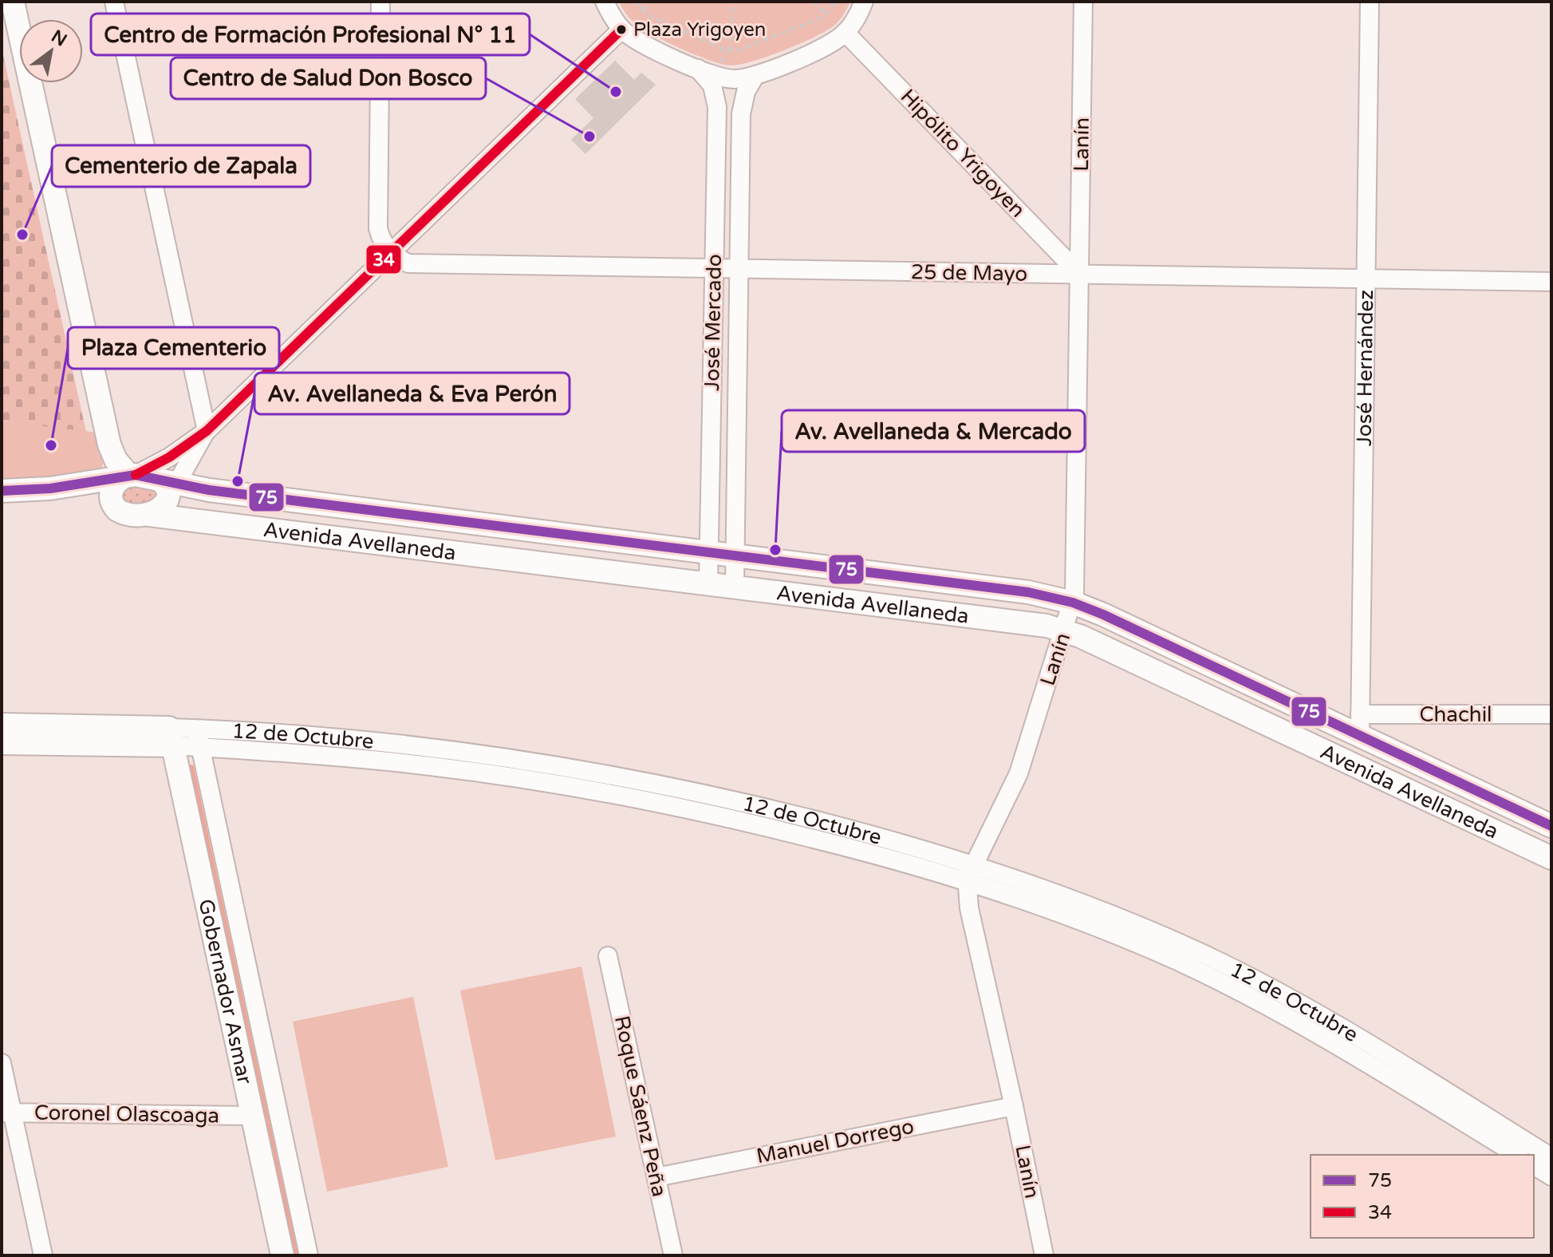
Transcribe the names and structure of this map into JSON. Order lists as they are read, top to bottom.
{
  "streets": {
    "street": [
      "Lanín",
      "Hipólito Yrigoyen",
      "25 de Mayo",
      "José Mercado",
      "José Hernández",
      "Avenida Avellaneda",
      "Chachil",
      "12 de Octubre",
      "Gobernador Asmar",
      "Roque Sáenz Peña",
      "Coronel Olascoaga",
      "Manuel Dorrego"
    ]
  },
  "crossings": [
    ["Lanín", "Hipólito Yrigoyen"],
    ["Lanín", "25 de Mayo"],
    ["Lanín", "Avenida Avellaneda"],
    ["Lanín", "12 de Octubre"],
    ["Lanín", "Manuel Dorrego"],
    ["Hipólito Yrigoyen", "25 de Mayo"],
    ["25 de Mayo", "José Mercado"],
    ["25 de Mayo", "José Hernández"],
    ["José Mercado", "Avenida Avellaneda"],
    ["José Hernández", "Avenida Avellaneda"],
    ["José Hernández", "Chachil"],
    ["Avenida Avellaneda", "Chachil"],
    ["12 de Octubre", "Gobernador Asmar"],
    ["Gobernador Asmar", "Coronel Olascoaga"],
    ["Roque Sáenz Peña", "Manuel Dorrego"]
  ],
  "places": [
    "Plaza Yrigoyen",
    "Centro de Formación Profesional N° 11",
    "Centro de Salud Don Bosco",
    "Cementerio de Zapala",
    "Plaza Cementerio",
    "Av. Avellaneda & Eva Perón",
    "Av. Avellaneda & Mercado"
  ],
  "lines": ["transit line 34", "transit line 75"],
  "legend": ["75", "34"],
  "north": "top right"
}
